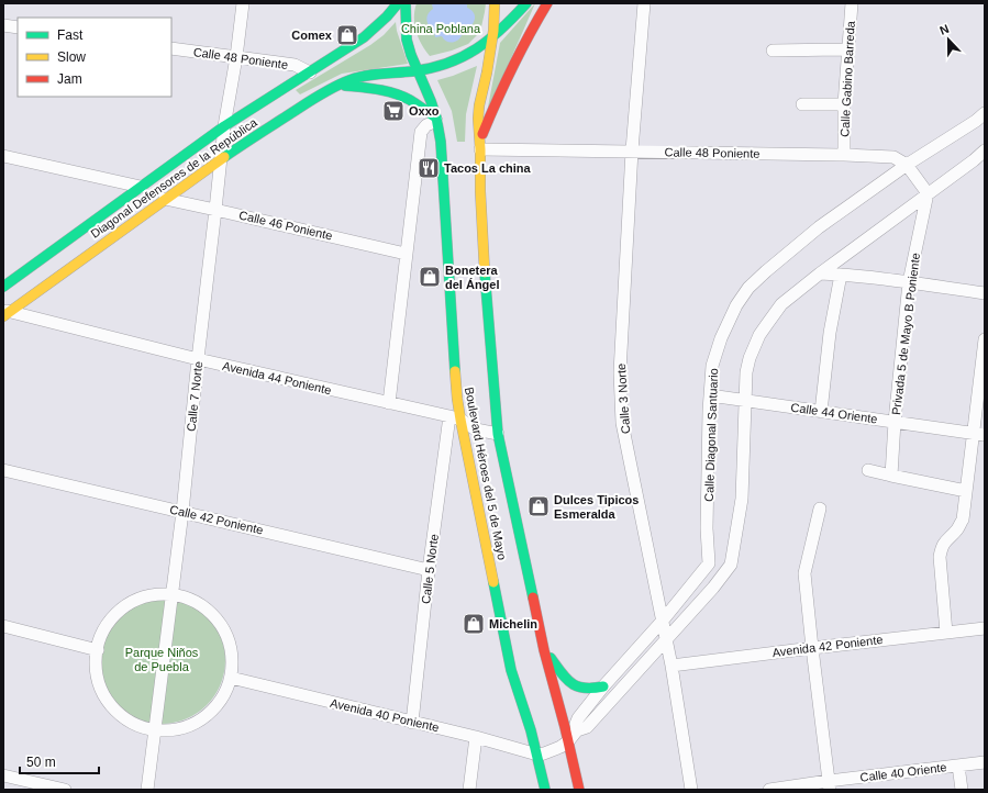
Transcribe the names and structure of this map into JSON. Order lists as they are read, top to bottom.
{
  "streets": {
    "main road": ["Diagonal Defensores de la República", "Boulevard Héroes del 5 de Mayo"],
    "street": [
      "Calle 48 Poniente",
      "Calle Gabino Barreda",
      "Calle 46 Poniente",
      "Privada 5 de Mayo B Poniente",
      "Avenida 44 Poniente",
      "Calle 7 Norte",
      "Calle 3 Norte",
      "Calle 44 Oriente",
      "Calle Diagonal Santuario",
      "Calle 42 Poniente",
      "Calle 5 Norte",
      "Avenida 42 Poniente",
      "Avenida 40 Poniente",
      "Calle 40 Oriente"
    ]
  },
  "crossings": [
    ["Calle 48 Poniente", "Calle Gabino Barreda"],
    ["Calle 48 Poniente", "Diagonal Defensores de la República"],
    ["Calle 48 Poniente", "Calle 7 Norte"],
    ["Calle 48 Poniente", "Calle 3 Norte"],
    ["Calle 48 Poniente", "Calle Diagonal Santuario"],
    ["Calle 48 Poniente", "Boulevard Héroes del 5 de Mayo"],
    ["Diagonal Defensores de la República", "Calle 46 Poniente"],
    ["Diagonal Defensores de la República", "Avenida 44 Poniente"],
    ["Diagonal Defensores de la República", "Calle 7 Norte"],
    ["Diagonal Defensores de la República", "Boulevard Héroes del 5 de Mayo"],
    ["Calle 46 Poniente", "Calle 7 Norte"],
    ["Privada 5 de Mayo B Poniente", "Calle 44 Oriente"],
    ["Privada 5 de Mayo B Poniente", "Calle Diagonal Santuario"],
    ["Avenida 44 Poniente", "Calle 7 Norte"],
    ["Avenida 44 Poniente", "Boulevard Héroes del 5 de Mayo"],
    ["Avenida 44 Poniente", "Calle 5 Norte"],
    ["Calle 7 Norte", "Calle 42 Poniente"],
    ["Calle 3 Norte", "Calle Diagonal Santuario"],
    ["Calle 3 Norte", "Avenida 42 Poniente"],
    ["Calle 44 Oriente", "Calle Diagonal Santuario"],
    ["Calle Diagonal Santuario", "Boulevard Héroes del 5 de Mayo"],
    ["Boulevard Héroes del 5 de Mayo", "Calle 5 Norte"],
    ["Boulevard Héroes del 5 de Mayo", "Avenida 40 Poniente"],
    ["Calle 42 Poniente", "Calle 5 Norte"],
    ["Calle 5 Norte", "Avenida 40 Poniente"]
  ],
  "parks": ["China Poblana", "Parque Niños de Puebla"],
  "places": {
    "shop": [
      "Comex",
      "Bonetera del Ángel",
      "Dulces Tipicos Esmeralda",
      "Michelin"
    ],
    "supermarket": ["Oxxo"],
    "restaurant": ["Tacos La china"]
  },
  "legend": ["Fast", "Slow", "Jam"],
  "scale_bar": "50 m",
  "north": "top"
}
